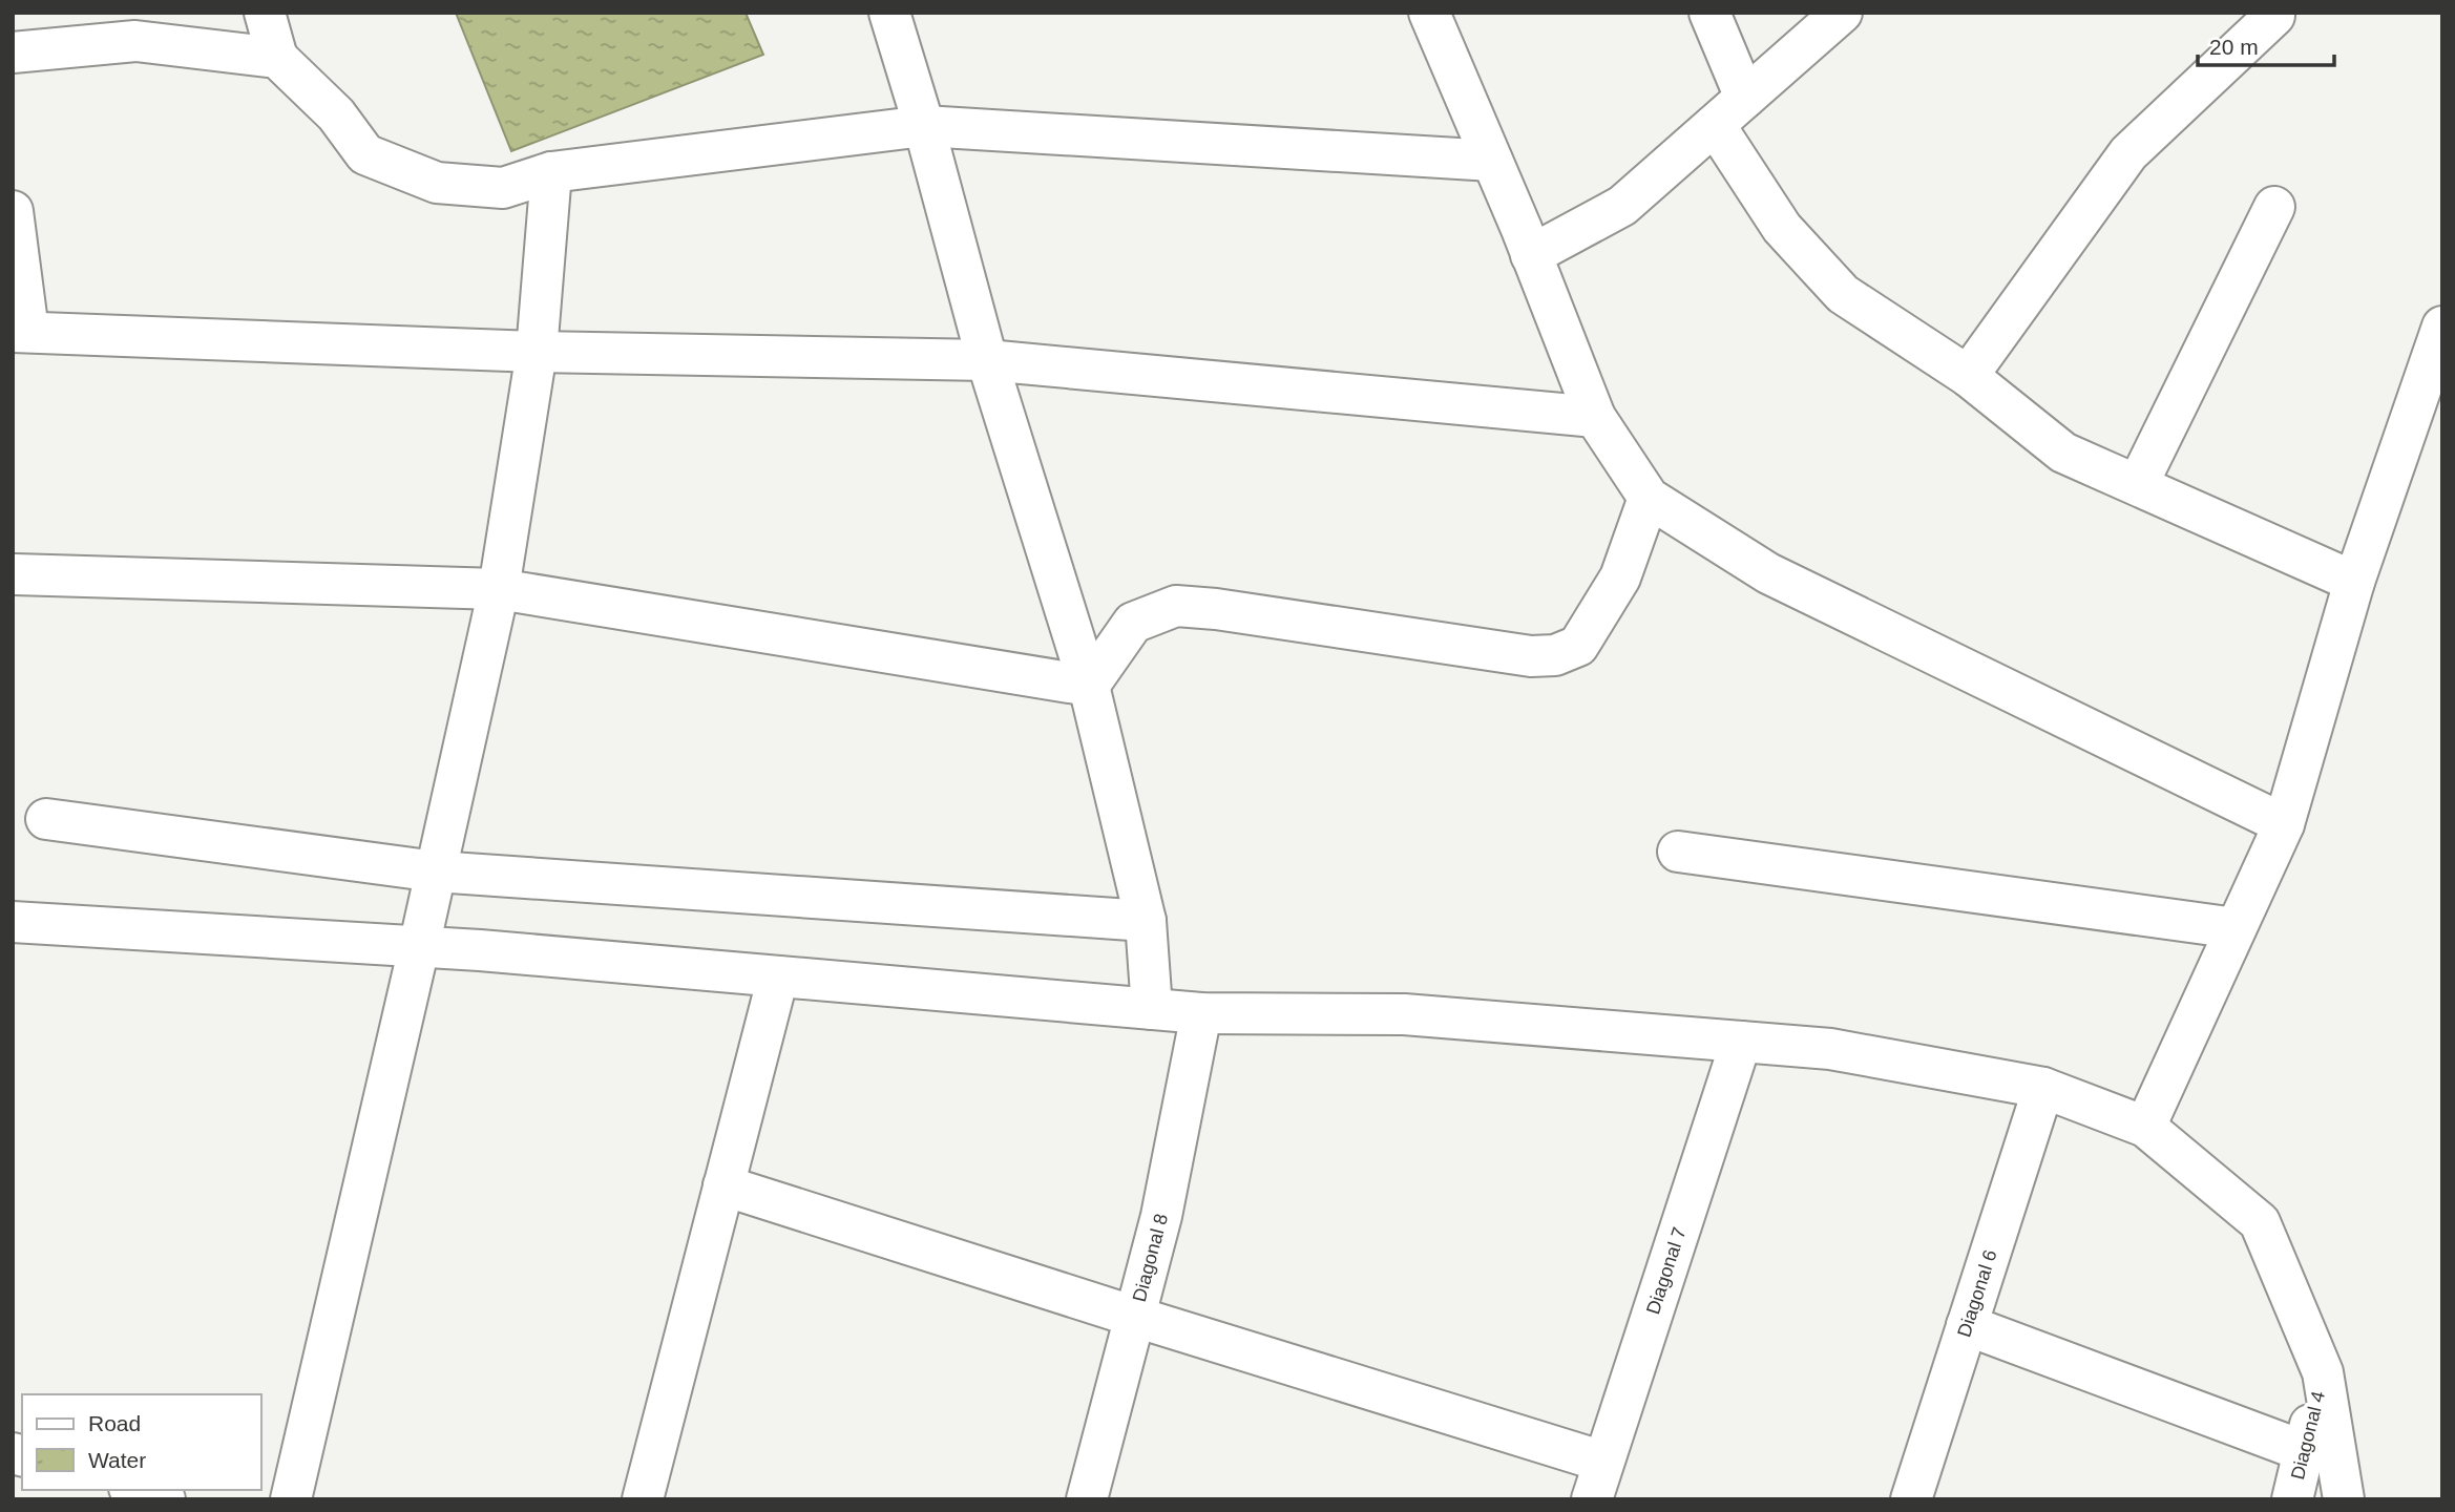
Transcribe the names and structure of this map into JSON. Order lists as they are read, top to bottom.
{
  "streets": {
    "street": [
      "Diagonal 8",
      "Diagonal 7",
      "Diagonal 6",
      "Diagonal 4"
    ]
  },
  "legend": ["Road", "Water"],
  "scale_bar": "20 m"
}
